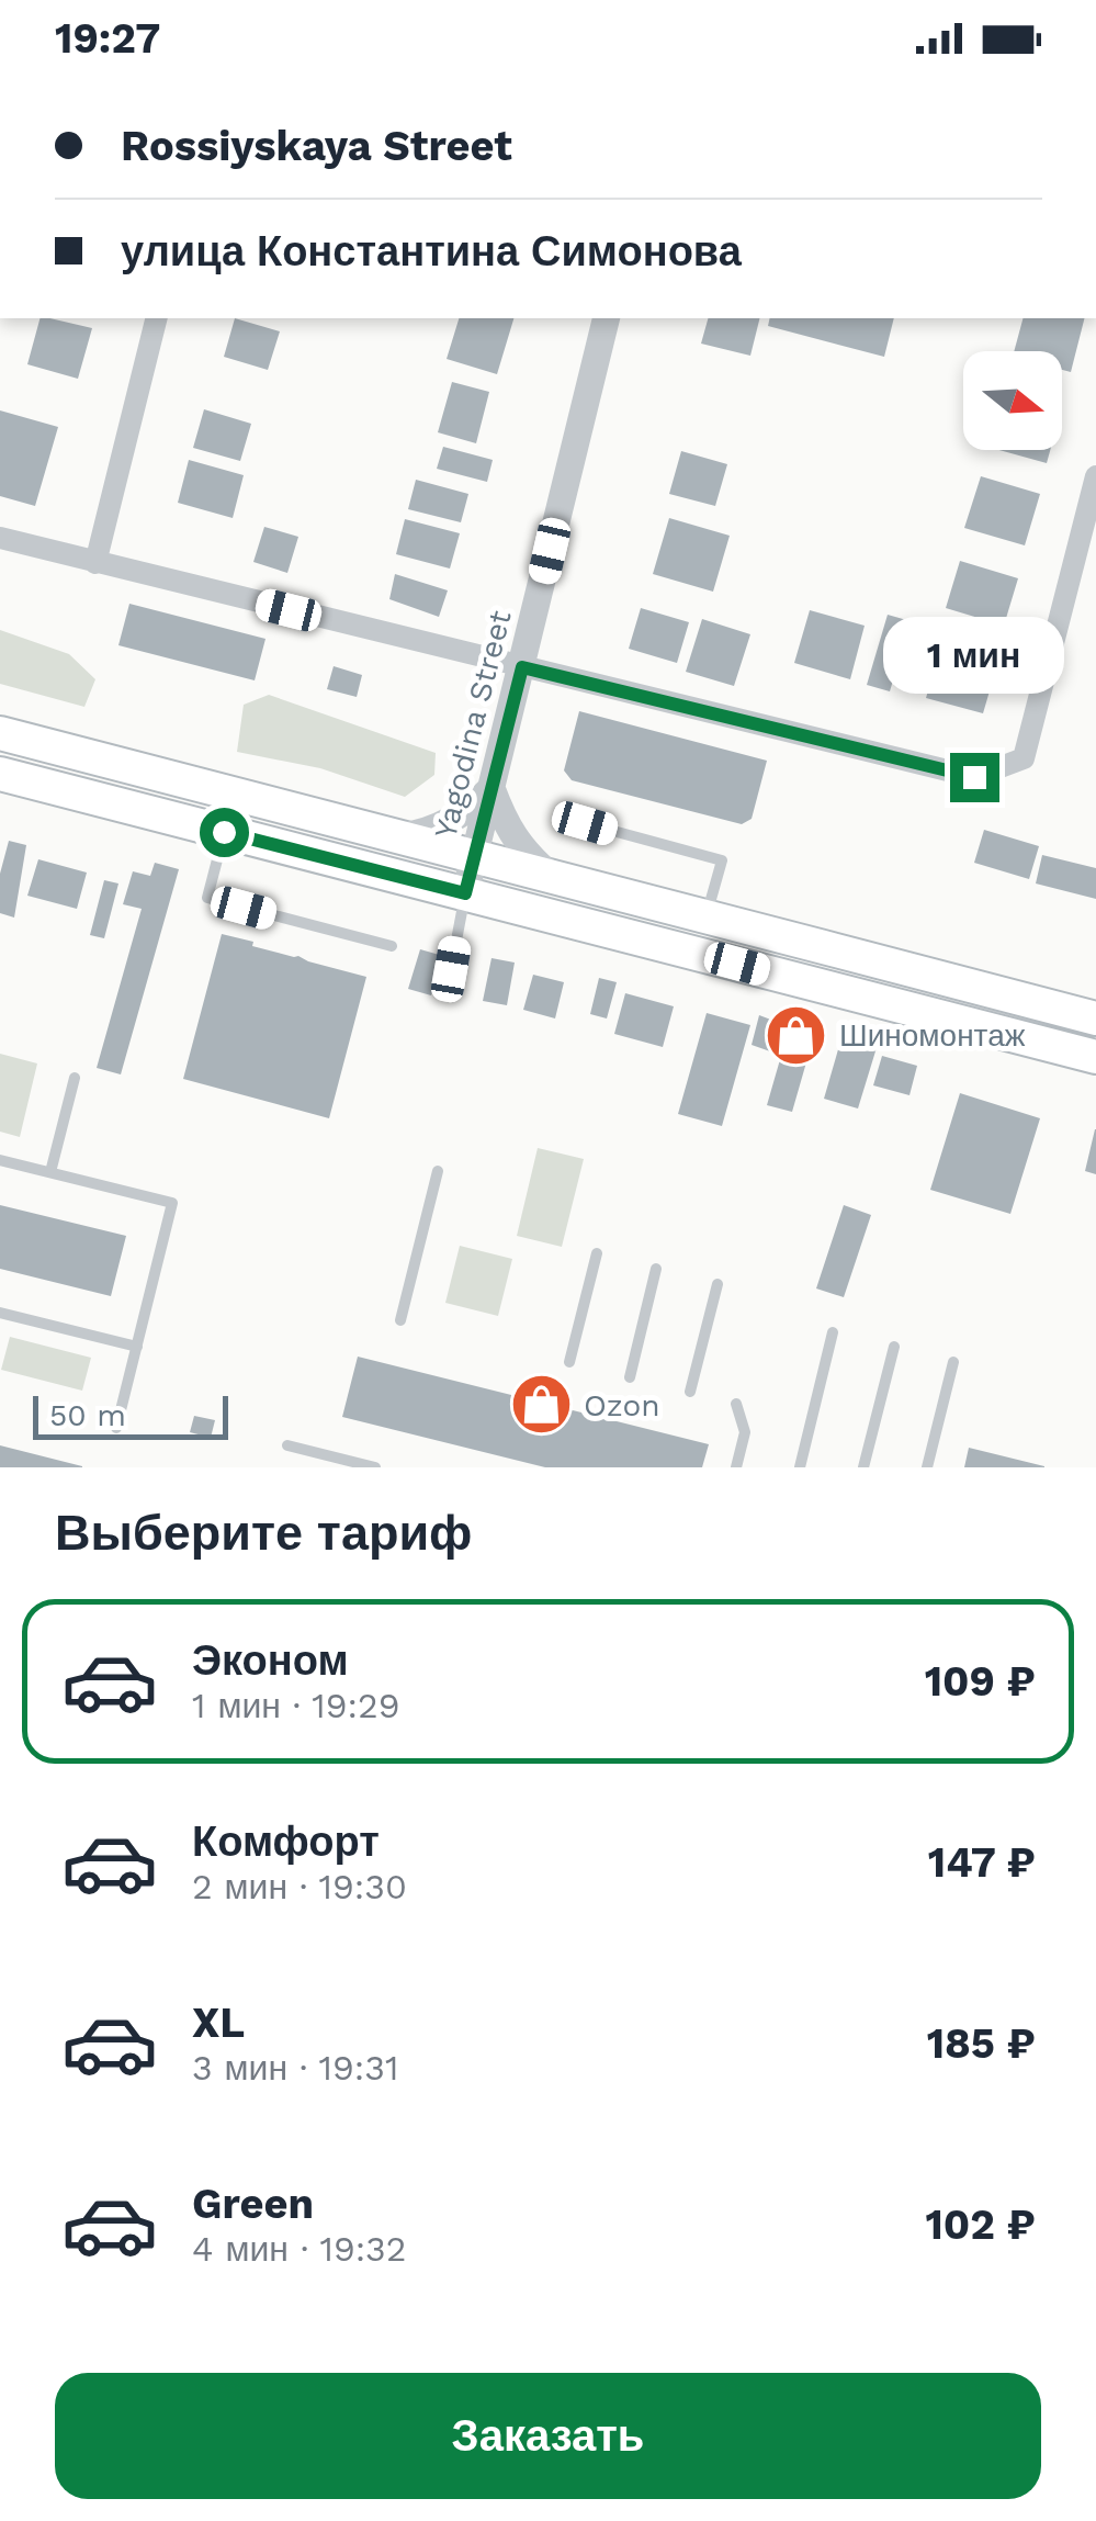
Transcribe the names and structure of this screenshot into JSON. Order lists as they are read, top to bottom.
{
  "streets": {
    "street": ["Yagodina Street"]
  },
  "places": {
    "shop": ["Шиномонтаж", "Ozon"]
  },
  "scale_bar": "50 m",
  "north": "right",
  "page": {
    "status": "19:27",
    "banner": ["Rossiyskaya Street", "улица Константина Симонова"],
    "bubble": "1 мин",
    "scale": "50 m",
    "heading": "Выберите тариф",
    "list": [
      {
        "name": "Эконом",
        "note": "1 мин · 19:29",
        "value": "109 ₽"
      },
      {
        "name": "Комфорт",
        "note": "2 мин · 19:30",
        "value": "147 ₽"
      },
      {
        "name": "XL",
        "note": "3 мин · 19:31",
        "value": "185 ₽"
      },
      {
        "name": "Green",
        "note": "4 мин · 19:32",
        "value": "102 ₽"
      }
    ],
    "buttons": "Заказать"
  }
}
